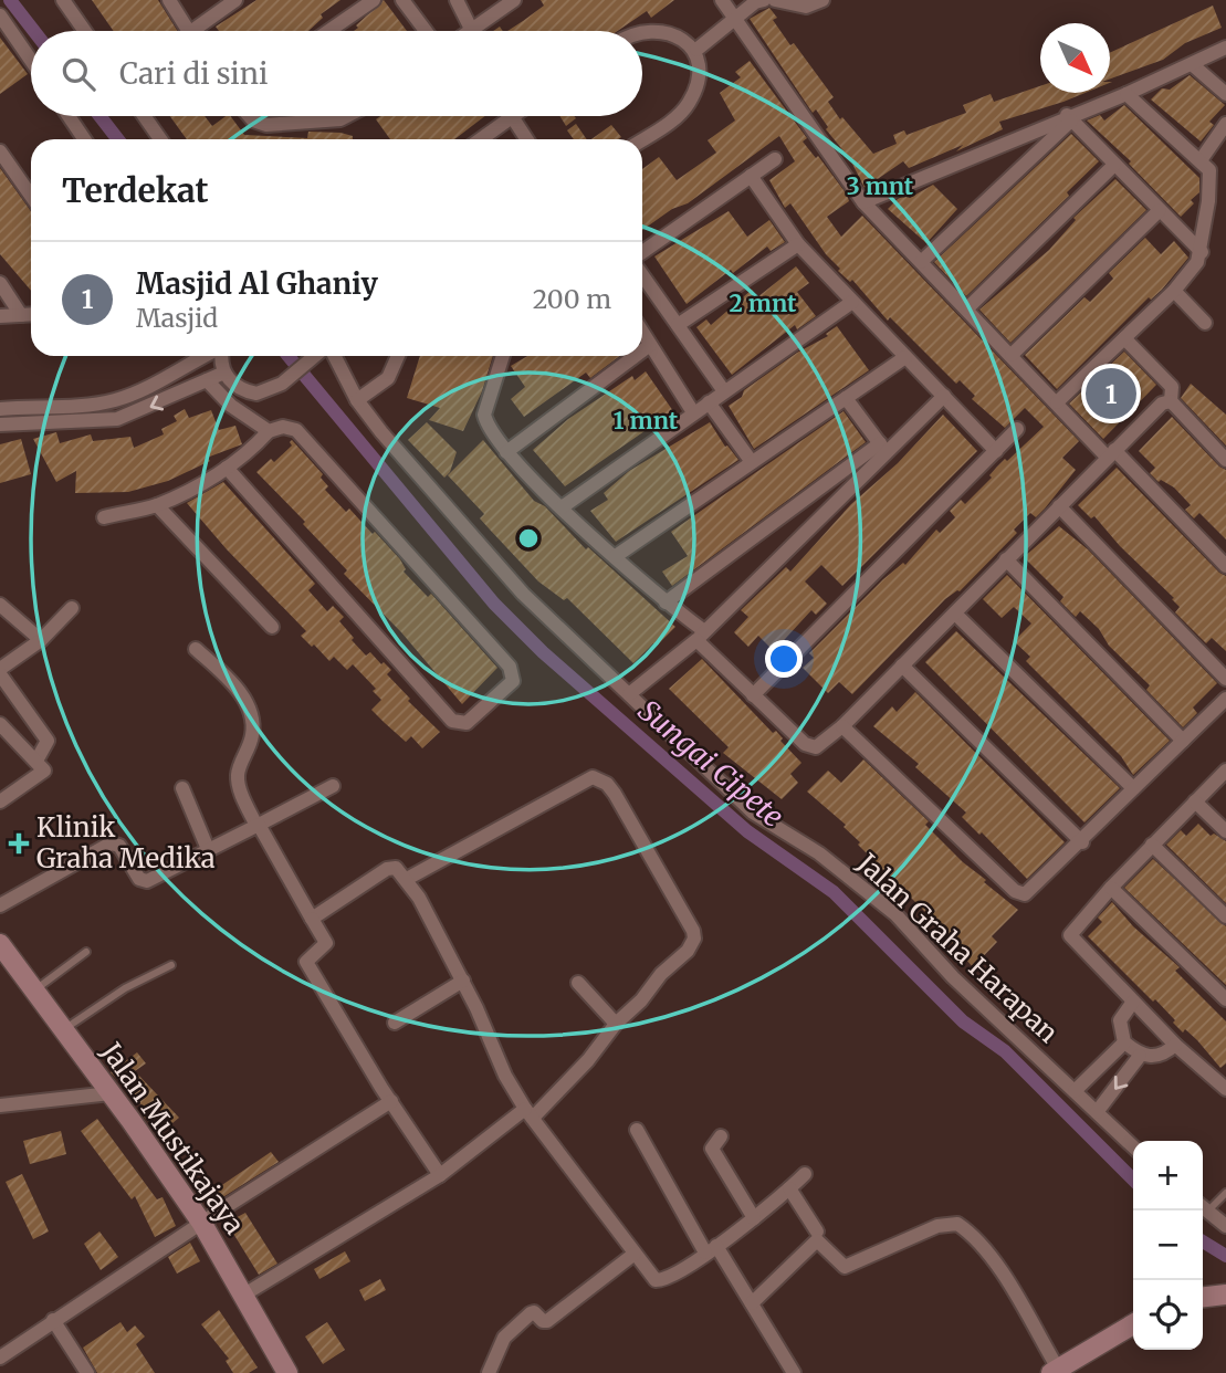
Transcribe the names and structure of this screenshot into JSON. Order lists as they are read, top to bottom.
{
  "streets": {
    "main road": ["Jalan Mustikajaya"],
    "street": ["Jalan Graha Harapan"]
  },
  "water": ["Sungai Cipete"],
  "places": {
    "health": ["Klinik Graha Medika"]
  },
  "north": "bottom right",
  "page": {
    "search": "Cari di sini",
    "heading": "Terdekat",
    "list": [
      {
        "mark": "1",
        "name": "Masjid Al Ghaniy",
        "note": "Masjid",
        "value": "200 m"
      }
    ],
    "pins": "1",
    "map_buttons": ["+", "−"]
  },
  "rings": ["3 mnt", "2 mnt", "1 mnt"]
}
